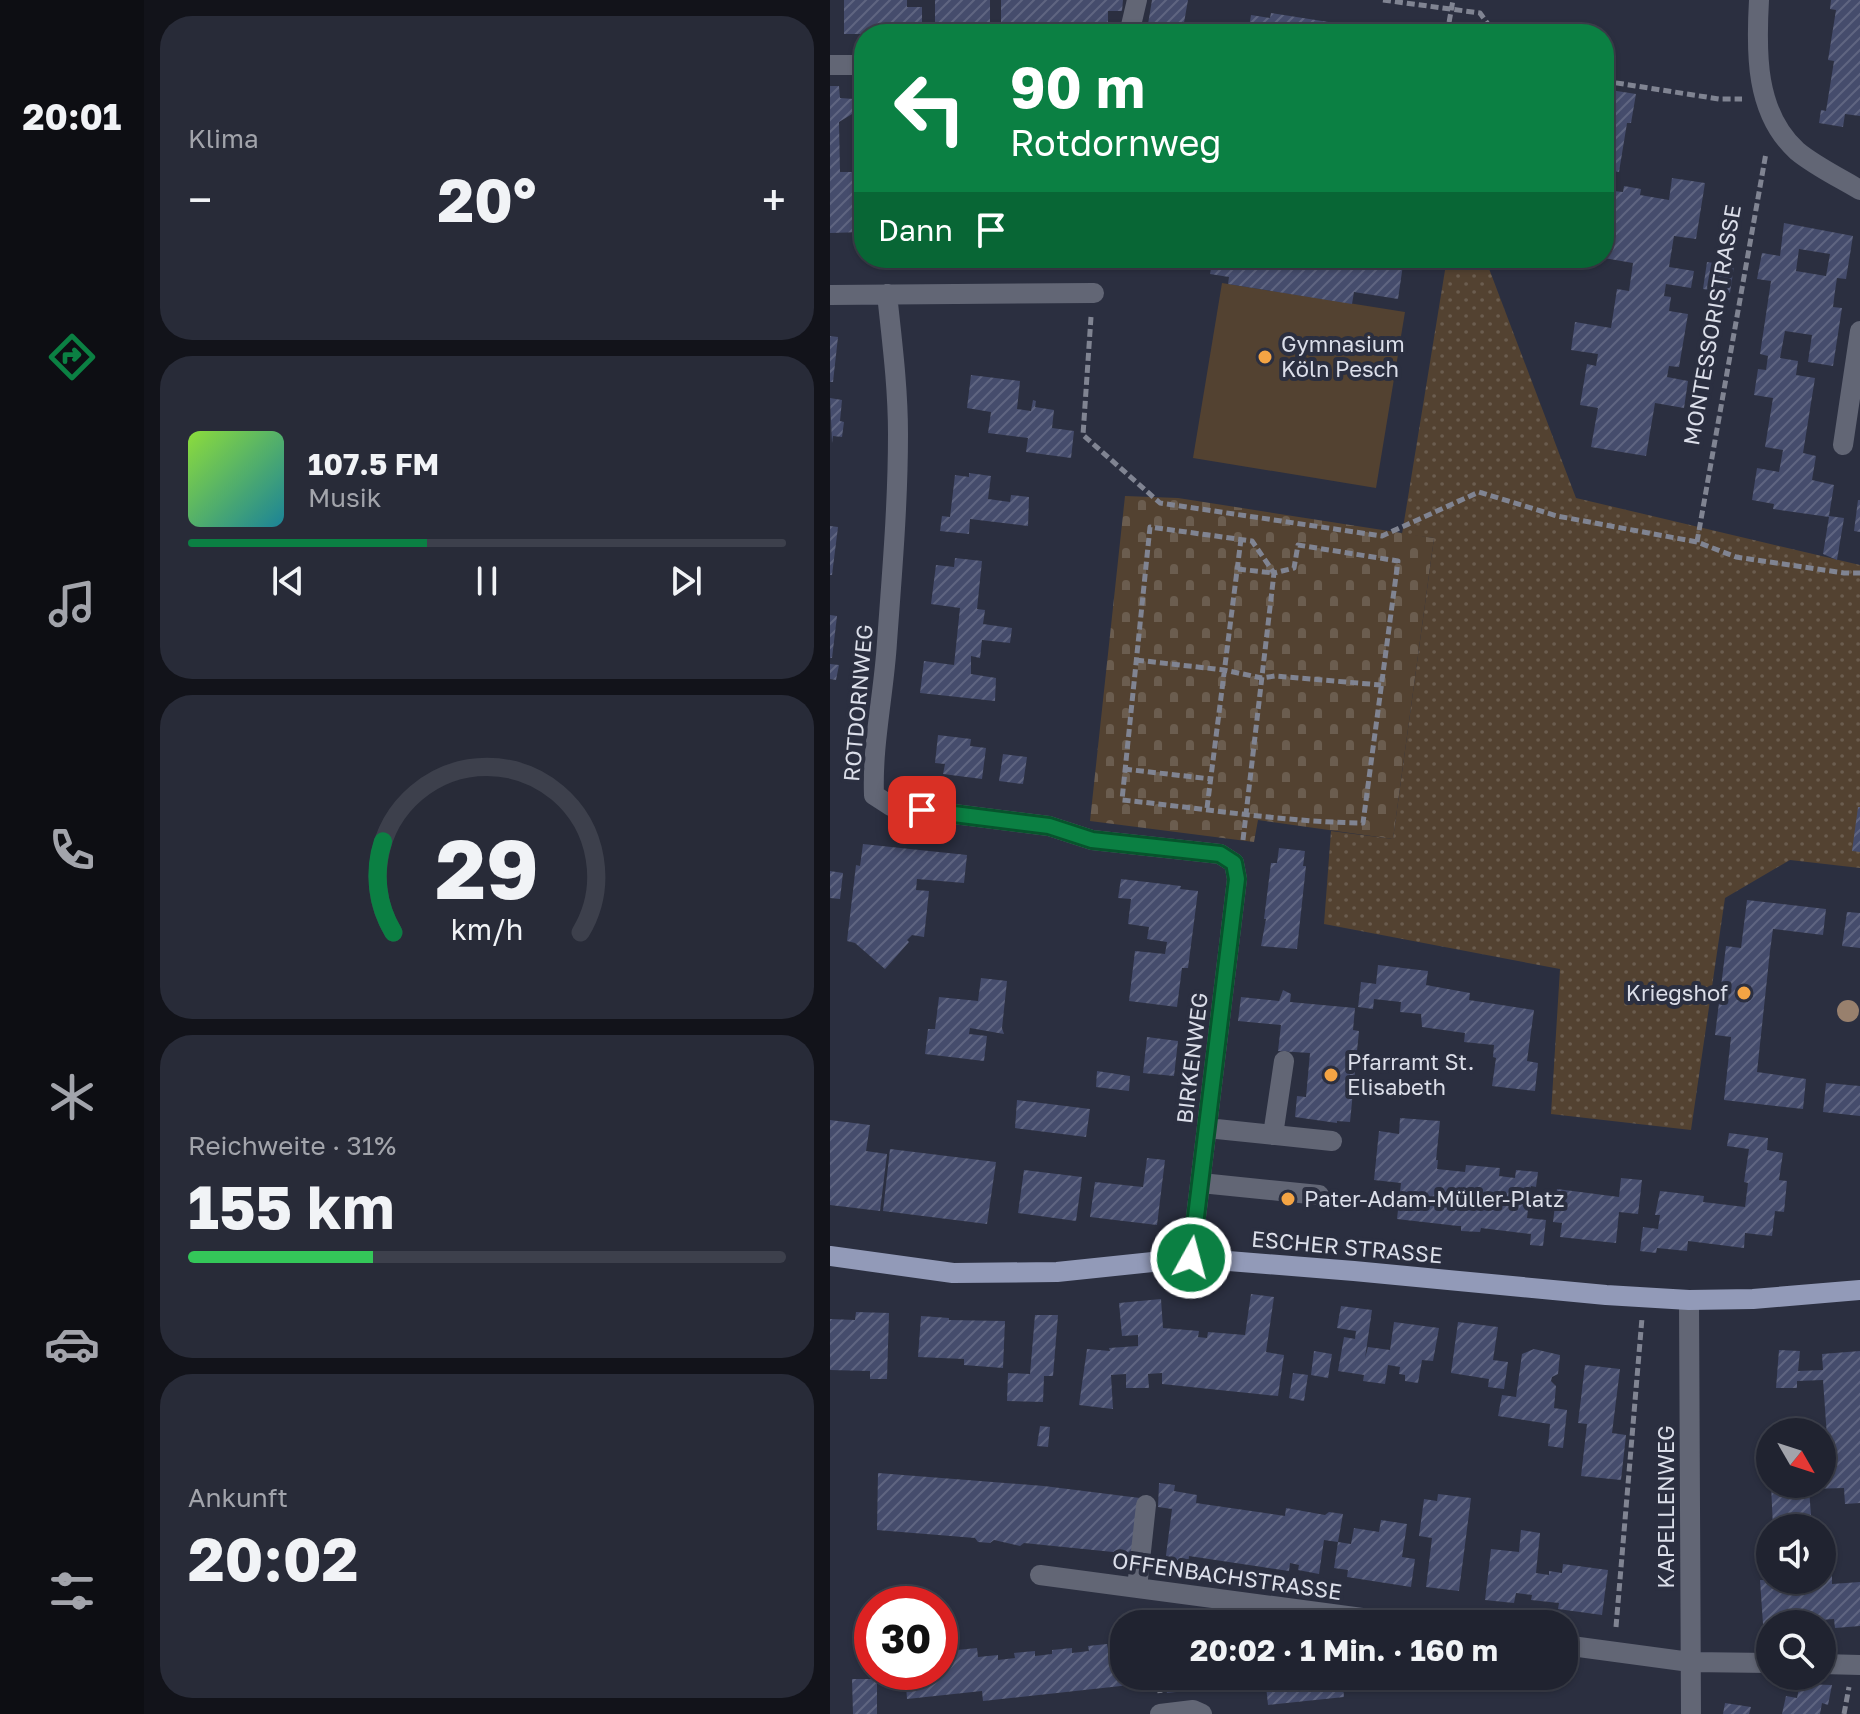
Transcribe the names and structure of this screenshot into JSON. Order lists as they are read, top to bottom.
{
  "streets": {
    "main road": ["ESCHER STRASSE"],
    "street": [
      "ROTDORNWEG",
      "BIRKENWEG",
      "KAPELLENWEG",
      "OFFENBACHSTRASSE"
    ],
    "path": ["MONTESSORISTRASSE"]
  },
  "crossings": [
    ["ROTDORNWEG", "BIRKENWEG"],
    ["BIRKENWEG", "ESCHER STRASSE"],
    ["ESCHER STRASSE", "KAPELLENWEG"]
  ],
  "places": [
    "Gymnasium Köln Pesch",
    "Kriegshof",
    "Pfarramt St. Elisabeth",
    "Pater-Adam-Müller-Platz"
  ],
  "north": "bottom right",
  "page": {
    "tabs": "20:01",
    "tile": [
      "Klima",
      ["Reichweite · 31%", "155 km"],
      ["Ankunft", "20:02"]
    ],
    "turn": ["90 m", "Rotdornweg"],
    "heat": ["−", "20°", "+"],
    "then": "Dann",
    "song": ["107.5 FM", "Musik"],
    "limit": "30",
    "trip": "20:02 · 1 Min. · 160 m",
    "gauge": ["29", "km/h"]
  }
}
